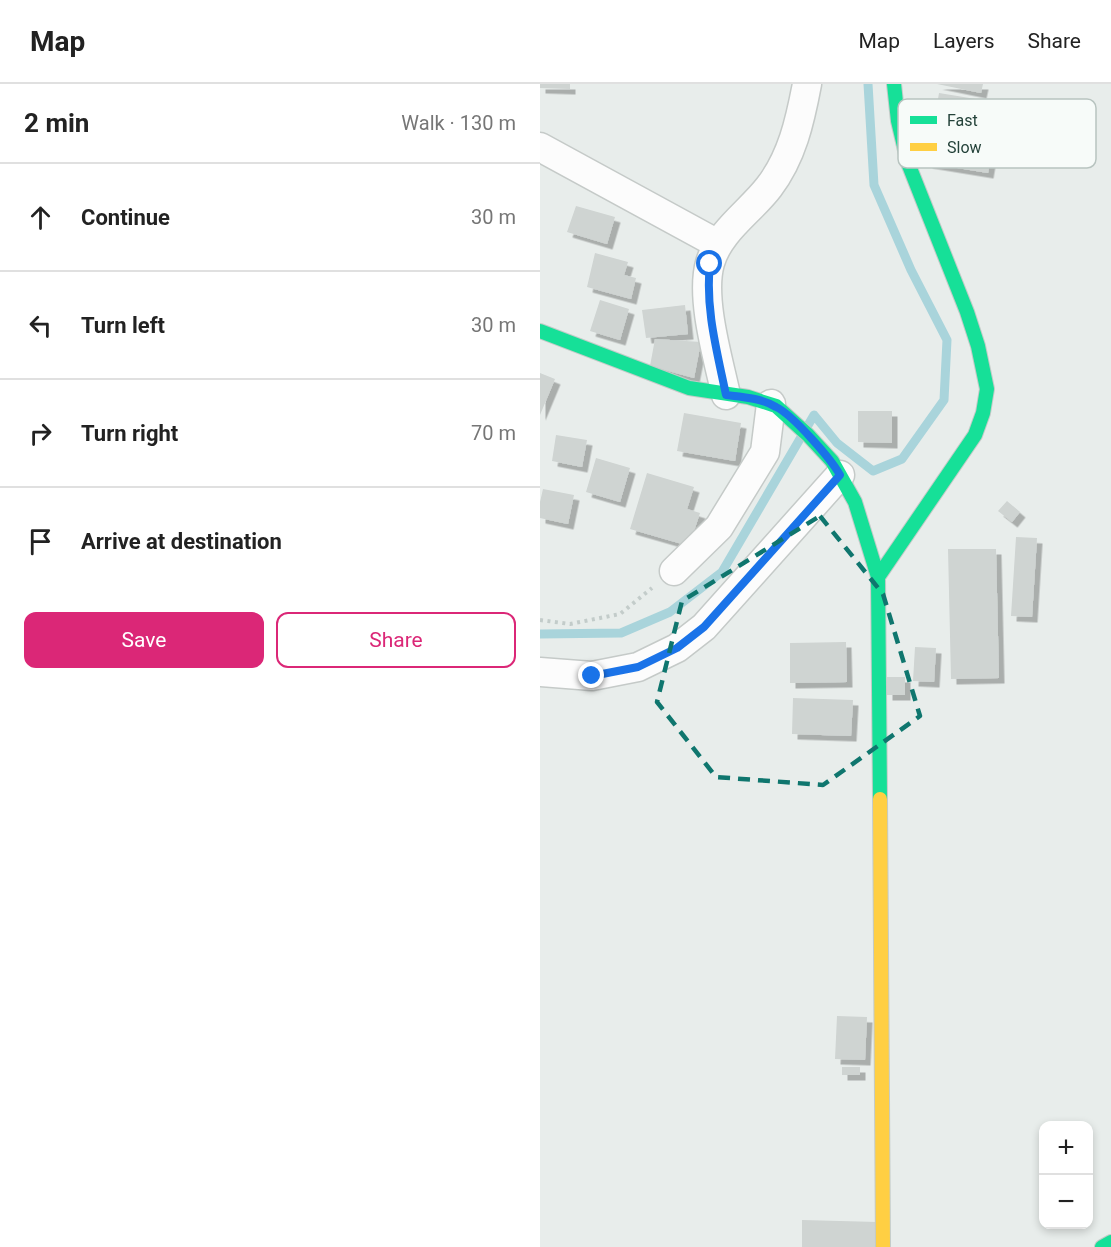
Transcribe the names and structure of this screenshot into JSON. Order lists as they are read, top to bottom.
{
  "legend": ["Fast", "Slow"],
  "page": {
    "header": "Map",
    "nav": ["Map", "Layers", "Share"],
    "heading": ["2 min", "Walk · 130 m"],
    "list": [
      ["Continue", "30 m"],
      ["Turn left", "30 m"],
      ["Turn right", "70 m"],
      "Arrive at destination"
    ],
    "buttons": ["Save", "Share"],
    "map_buttons": ["+", "−"]
  }
}
